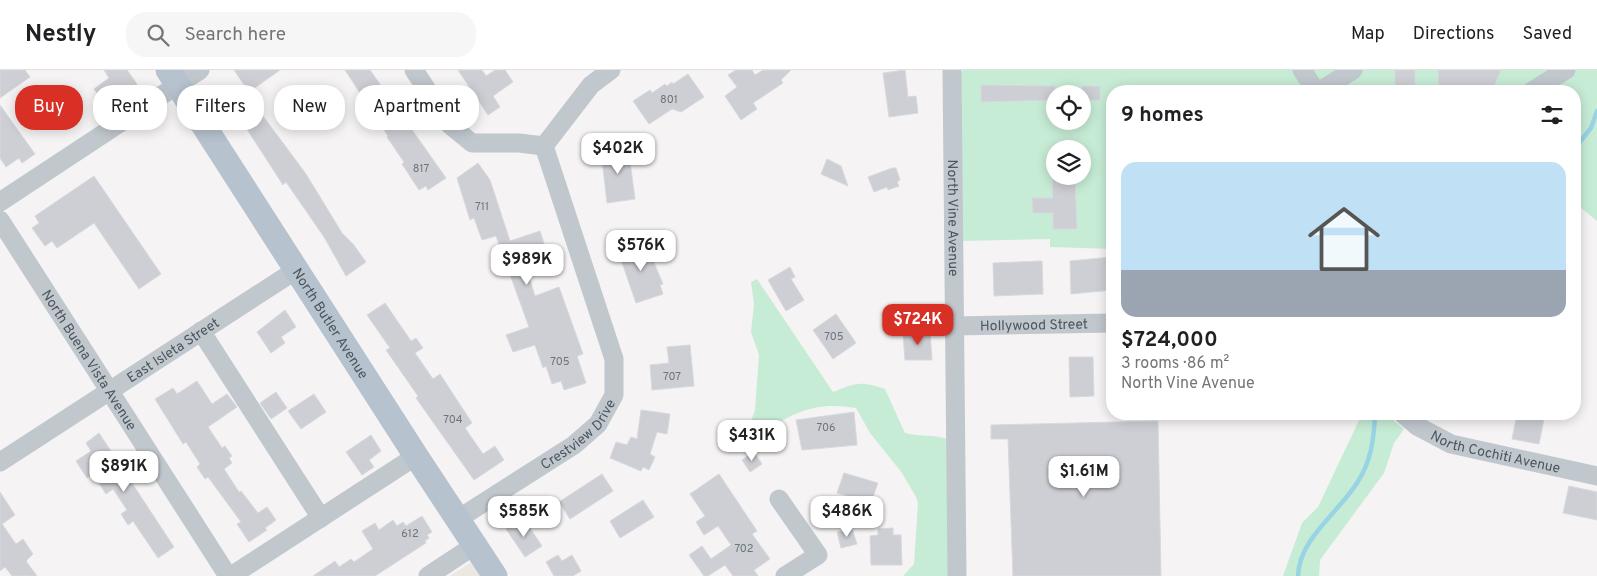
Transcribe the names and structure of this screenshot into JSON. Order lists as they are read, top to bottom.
{
  "streets": {
    "main road": ["North Butler Avenue"],
    "street": [
      "North Vine Avenue",
      "Hollywood Street",
      "East Isleta Street",
      "North Buena Vista Avenue",
      "Crestview Drive",
      "North Cochiti Avenue"
    ]
  },
  "crossings": [
    ["North Vine Avenue", "Hollywood Street"],
    ["North Butler Avenue", "East Isleta Street"],
    ["North Butler Avenue", "Crestview Drive"],
    ["East Isleta Street", "North Buena Vista Avenue"]
  ],
  "house_numbers": [
    "801",
    "817",
    "711",
    "705",
    "705",
    "707",
    "704",
    "706",
    "612",
    "702"
  ],
  "page": {
    "header": "Nestly",
    "search": "Search here",
    "nav": ["Map", "Directions", "Saved"],
    "chip": [
      "Buy",
      "Rent",
      "Filters",
      "New",
      "Apartment"
    ],
    "heading": "9 homes",
    "price": [
      "$402K",
      "$576K",
      "$989K",
      "$724K",
      "$431K",
      "$891K",
      "$1.61M",
      "$585K",
      "$486K"
    ],
    "list": [
      {
        "name": "$724,000",
        "note": "3 rooms · 86 m² · North Vine Avenue"
      }
    ]
  }
}
